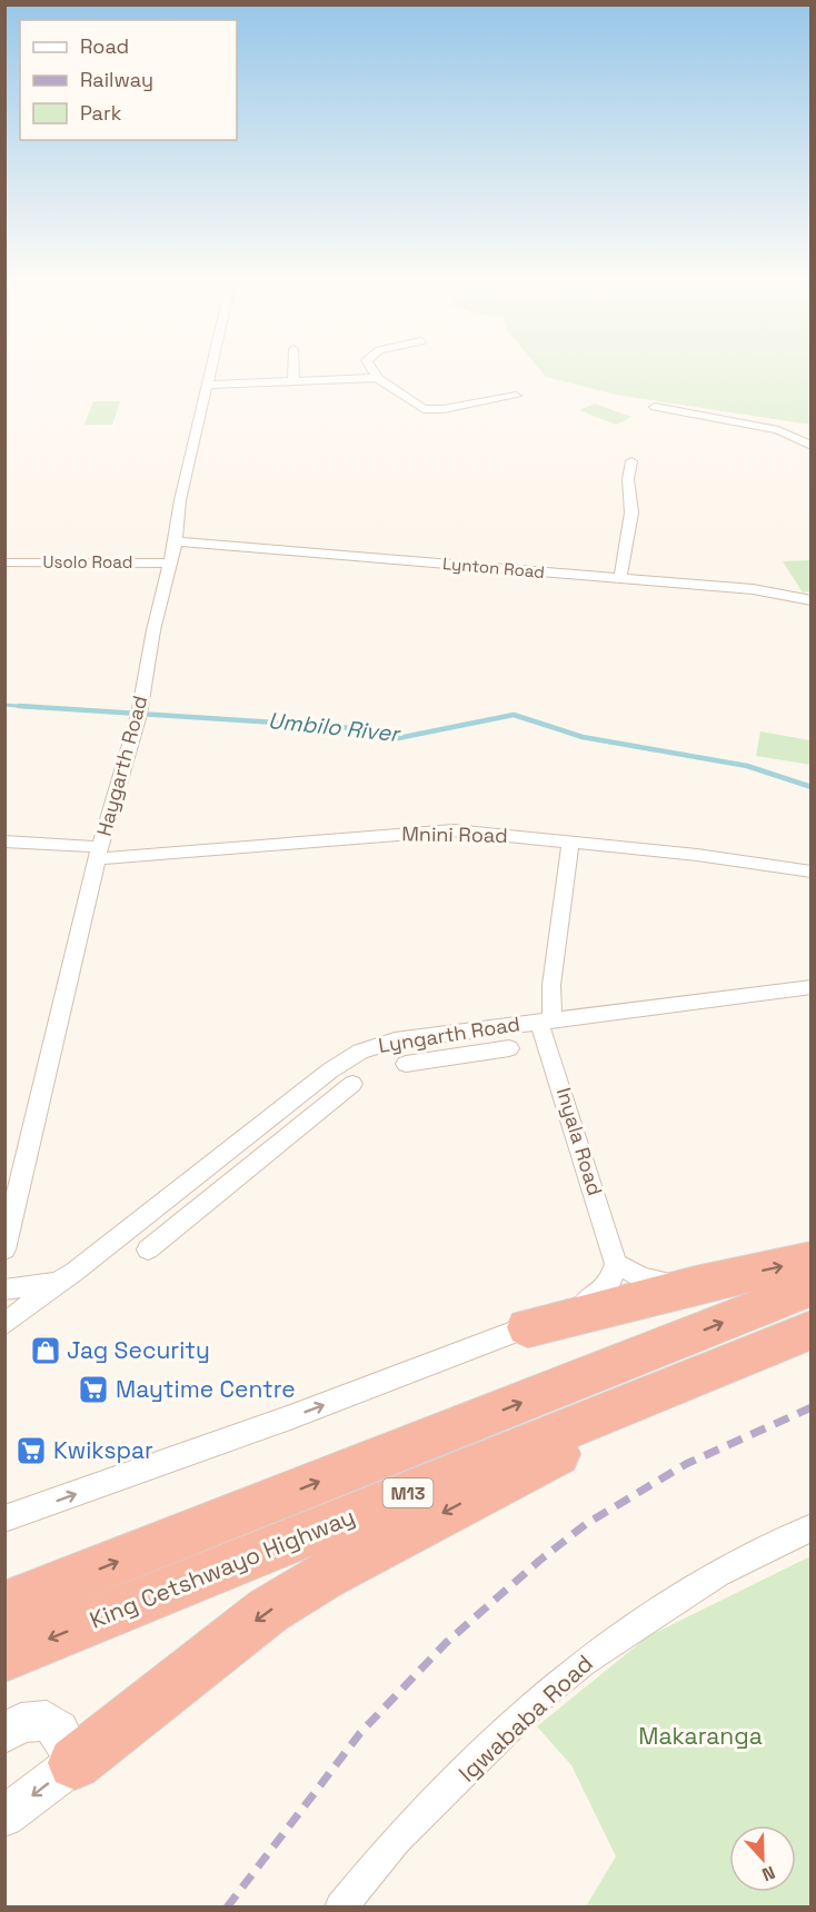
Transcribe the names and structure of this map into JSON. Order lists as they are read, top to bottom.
{
  "streets": {
    "highway": ["M13", "King Cetshwayo Highway"],
    "street": [
      "Usolo Road",
      "Lynton Road",
      "Haygarth Road",
      "Mnini Road",
      "Lyngarth Road",
      "Inyala Road",
      "Igwababa Road"
    ]
  },
  "crossings": [
    ["Usolo Road", "Haygarth Road"],
    ["Lynton Road", "Haygarth Road"],
    ["Haygarth Road", "Mnini Road"],
    ["Mnini Road", "Inyala Road"],
    ["Lyngarth Road", "Inyala Road"]
  ],
  "water": ["Umbilo River"],
  "parks": ["Makaranga"],
  "places": {
    "shop": ["Jag Security"],
    "supermarket": ["Maytime Centre", "Kwikspar"]
  },
  "legend": ["Road", "Railway", "Park"],
  "north": "bottom"
}
